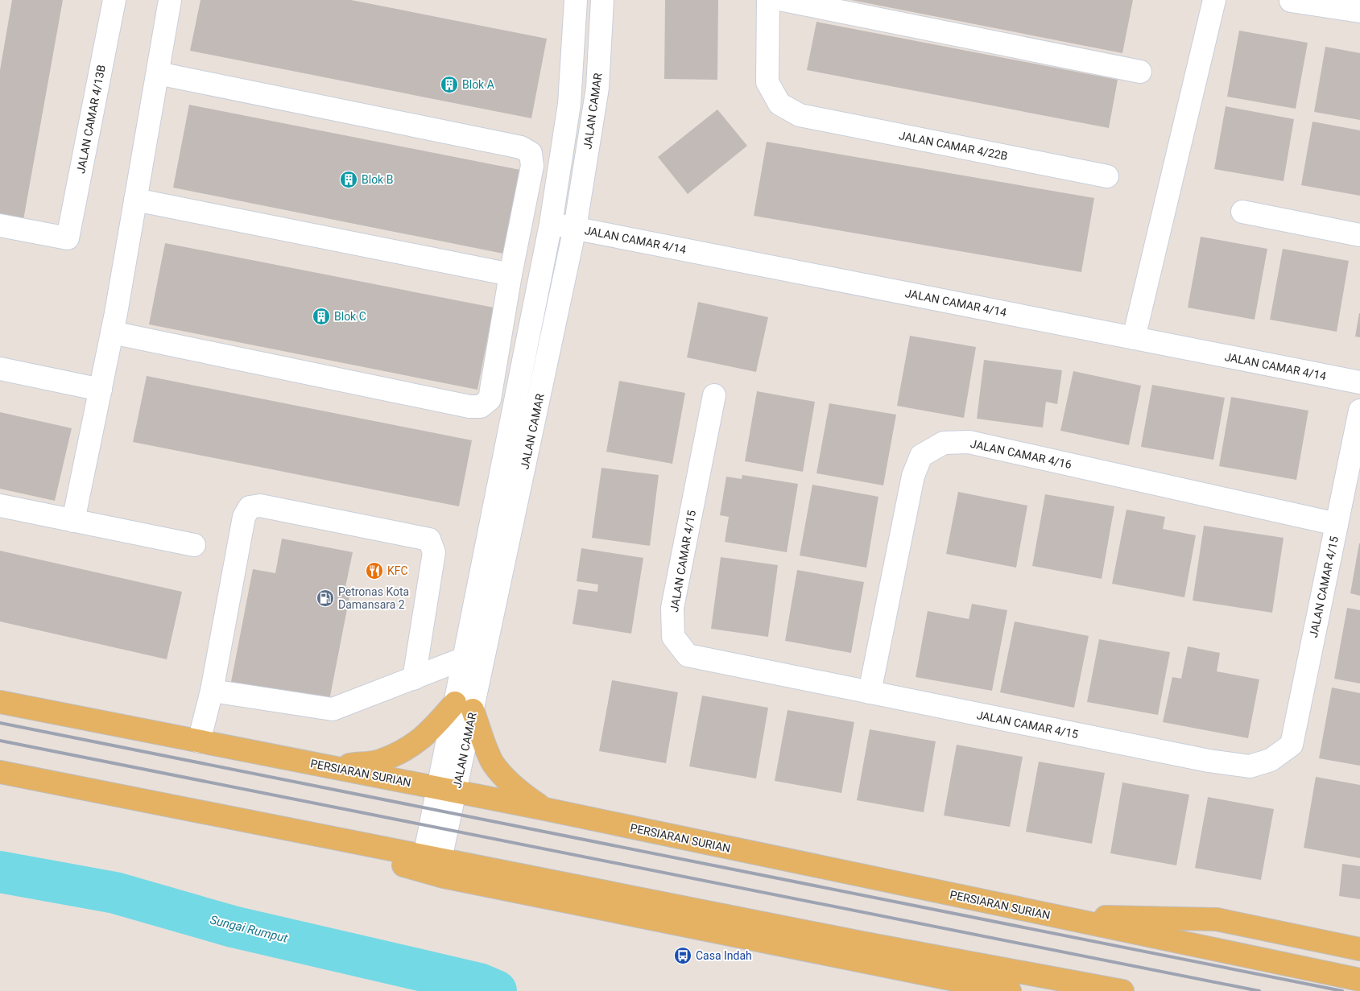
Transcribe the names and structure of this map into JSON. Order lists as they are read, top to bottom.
{
  "streets": {
    "main road": ["PERSIARAN SURIAN"],
    "street": [
      "JALAN CAMAR",
      "JALAN CAMAR 4/13B",
      "JALAN CAMAR 4/22B",
      "JALAN CAMAR 4/14",
      "JALAN CAMAR 4/16",
      "JALAN CAMAR 4/15"
    ]
  },
  "crossings": [
    ["JALAN CAMAR", "JALAN CAMAR 4/14"],
    ["JALAN CAMAR", "PERSIARAN SURIAN"],
    ["JALAN CAMAR 4/16", "JALAN CAMAR 4/15"]
  ],
  "water": ["Sungai Rumput"],
  "places": {
    "building": ["Blok A", "Blok B", "Blok C"],
    "restaurant": ["KFC"],
    "fuel station": ["Petronas Kota Damansara 2"],
    "bus stop": ["Casa Indah"]
  }
}
